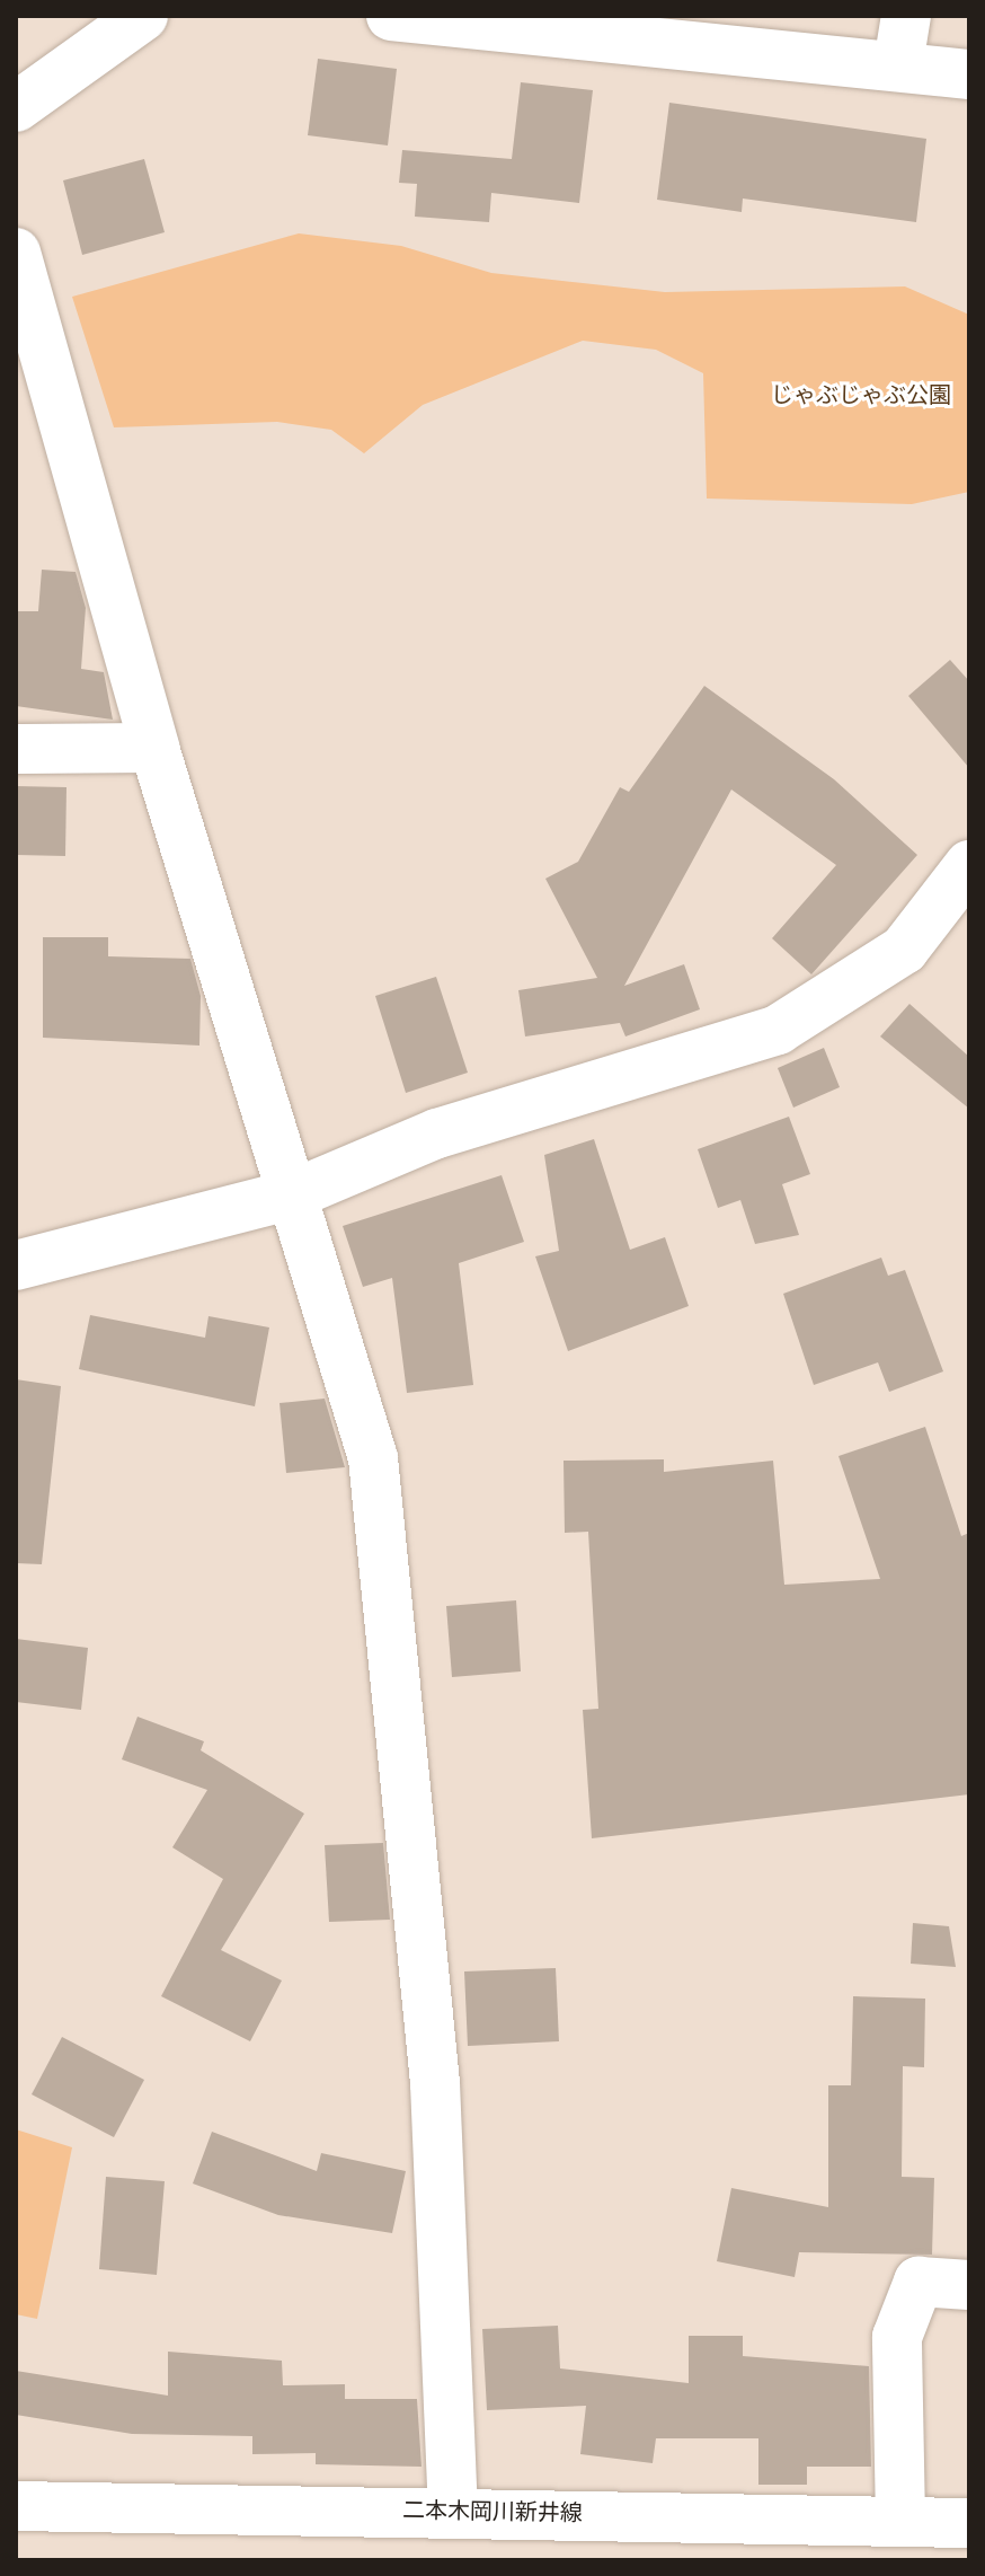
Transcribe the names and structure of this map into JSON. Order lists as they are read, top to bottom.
{
  "streets": {
    "street": ["二本木岡川新井線"]
  },
  "parks": ["じゃぶじゃぶ公園"]
}
